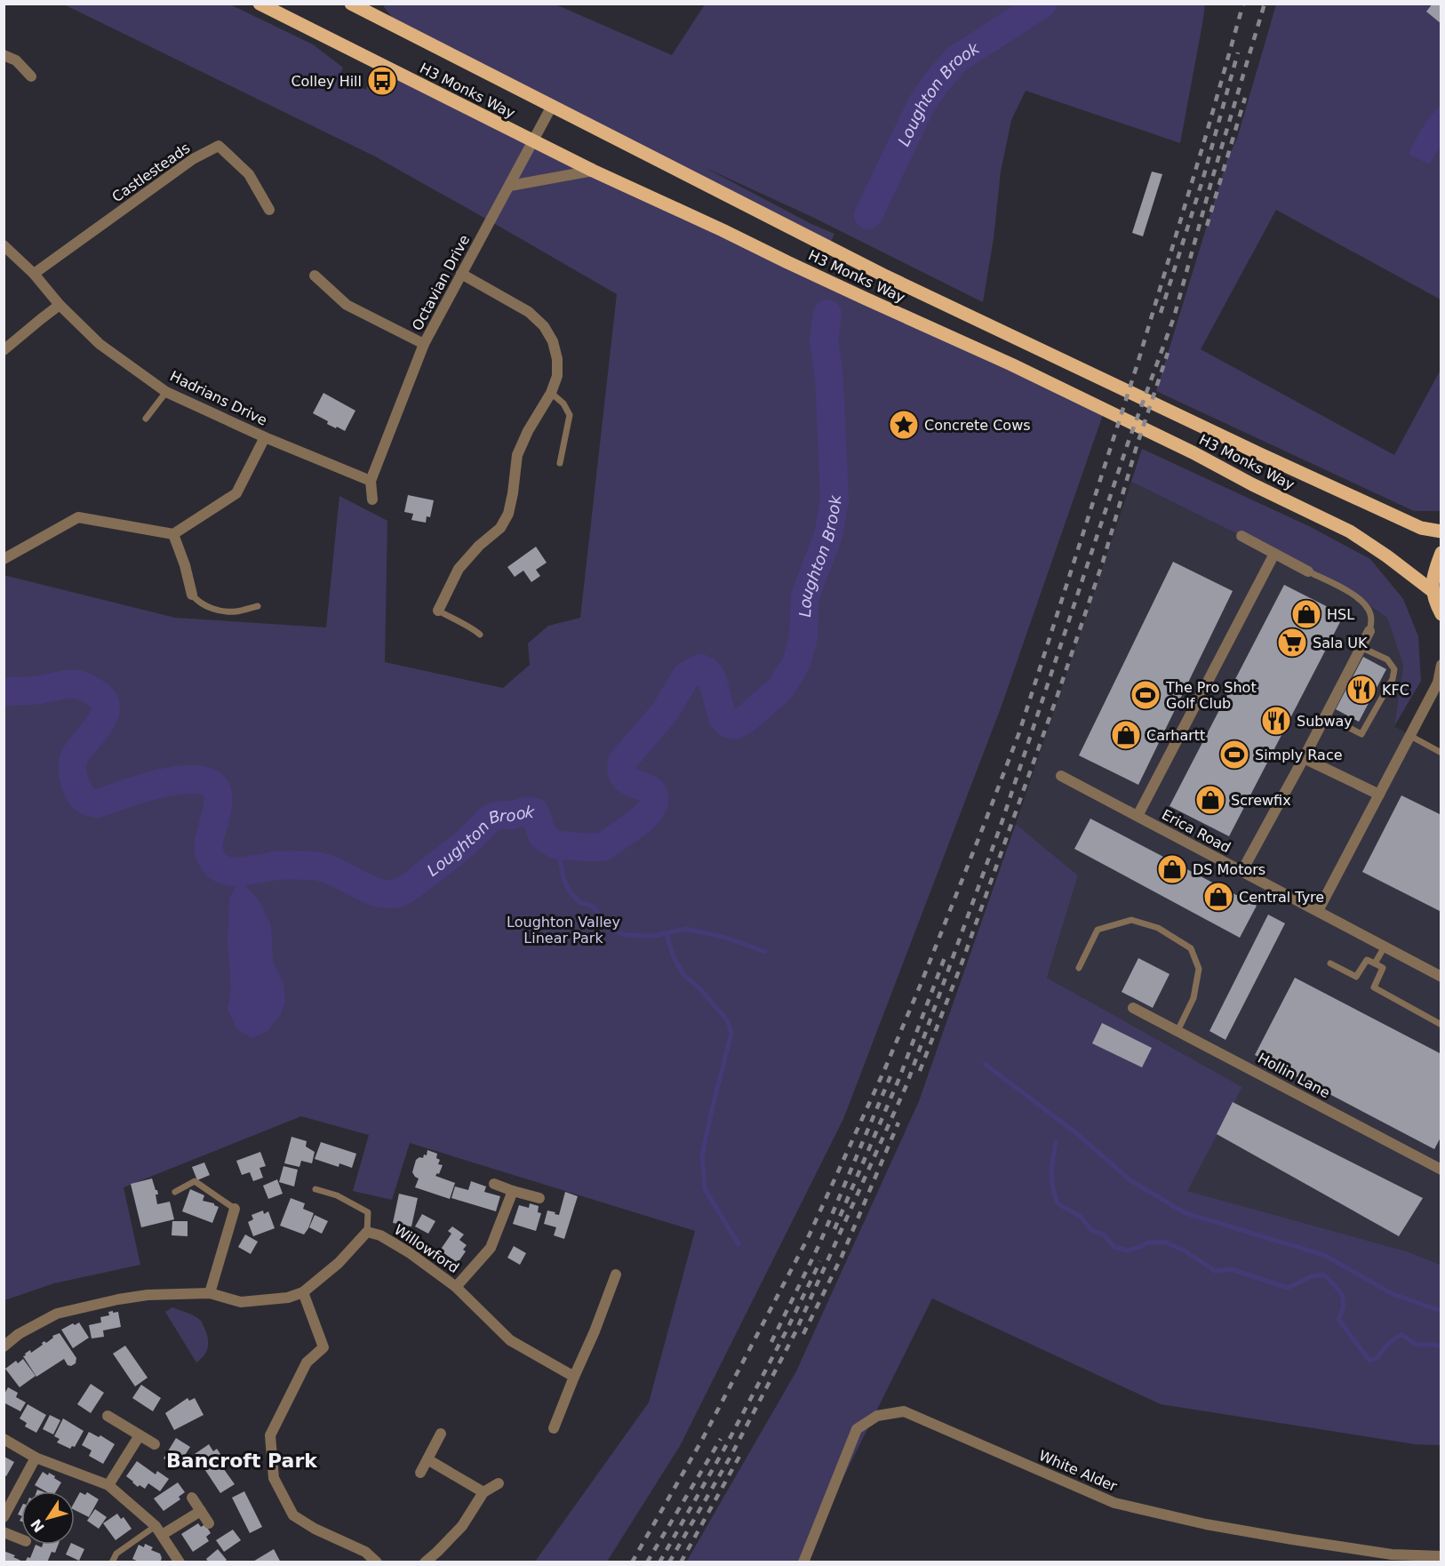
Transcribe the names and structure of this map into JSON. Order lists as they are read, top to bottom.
{
  "streets": {
    "main road": ["H3 Monks Way"],
    "street": [
      "Castlesteads",
      "Octavian Drive",
      "Hadrians Drive",
      "Erica Road",
      "Hollin Lane",
      "Willowford",
      "White Alder"
    ]
  },
  "crossings": [
    ["H3 Monks Way", "Octavian Drive"],
    ["Castlesteads", "Hadrians Drive"],
    ["Octavian Drive", "Hadrians Drive"]
  ],
  "districts": ["Bancroft Park"],
  "water": ["Loughton Brook"],
  "parks": ["Loughton Valley Linear Park"],
  "places": {
    "bus stop": ["Colley Hill"],
    "place": ["Concrete Cows"],
    "shop": [
      "HSL",
      "Carhartt",
      "Screwfix",
      "DS Motors",
      "Central Tyre"
    ],
    "supermarket": ["Sala UK"],
    "restaurant": ["KFC", "Subway"],
    "sports": ["The Pro Shot Golf Club", "Simply Race"]
  },
  "north": "bottom left"
}
